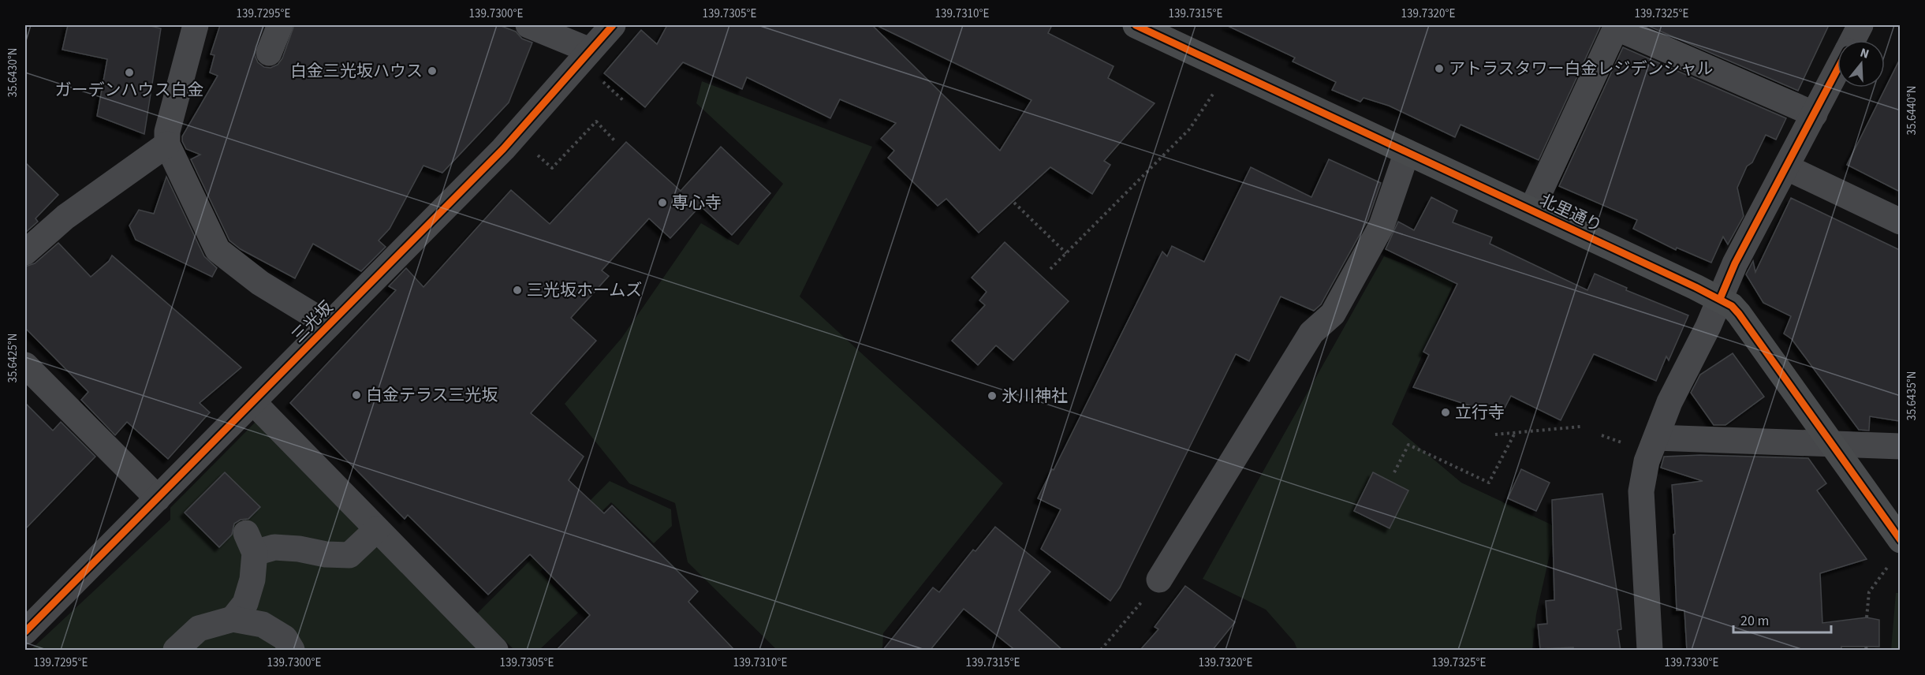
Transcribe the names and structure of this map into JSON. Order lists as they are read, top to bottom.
{
  "streets": {
    "main road": ["北里通り"],
    "street": ["三光坂"]
  },
  "places": [
    "アトラスタワー白金レジデンシャル",
    "白金三光坂ハウス",
    "ガーデンハウス白金",
    "専心寺",
    "三光坂ホームズ",
    "白金テラス三光坂",
    "氷川神社",
    "立行寺"
  ],
  "scale_bar": "20 m",
  "north": "top",
  "coordinates": [
    "139.7295°E",
    "139.7300°E",
    "139.7305°E",
    "139.7310°E",
    "139.7315°E",
    "139.7320°E",
    "139.7325°E",
    "35.6430°N",
    "35.6440°N",
    "35.6425°N",
    "35.6435°N",
    "139.7330°E"
  ]
}
